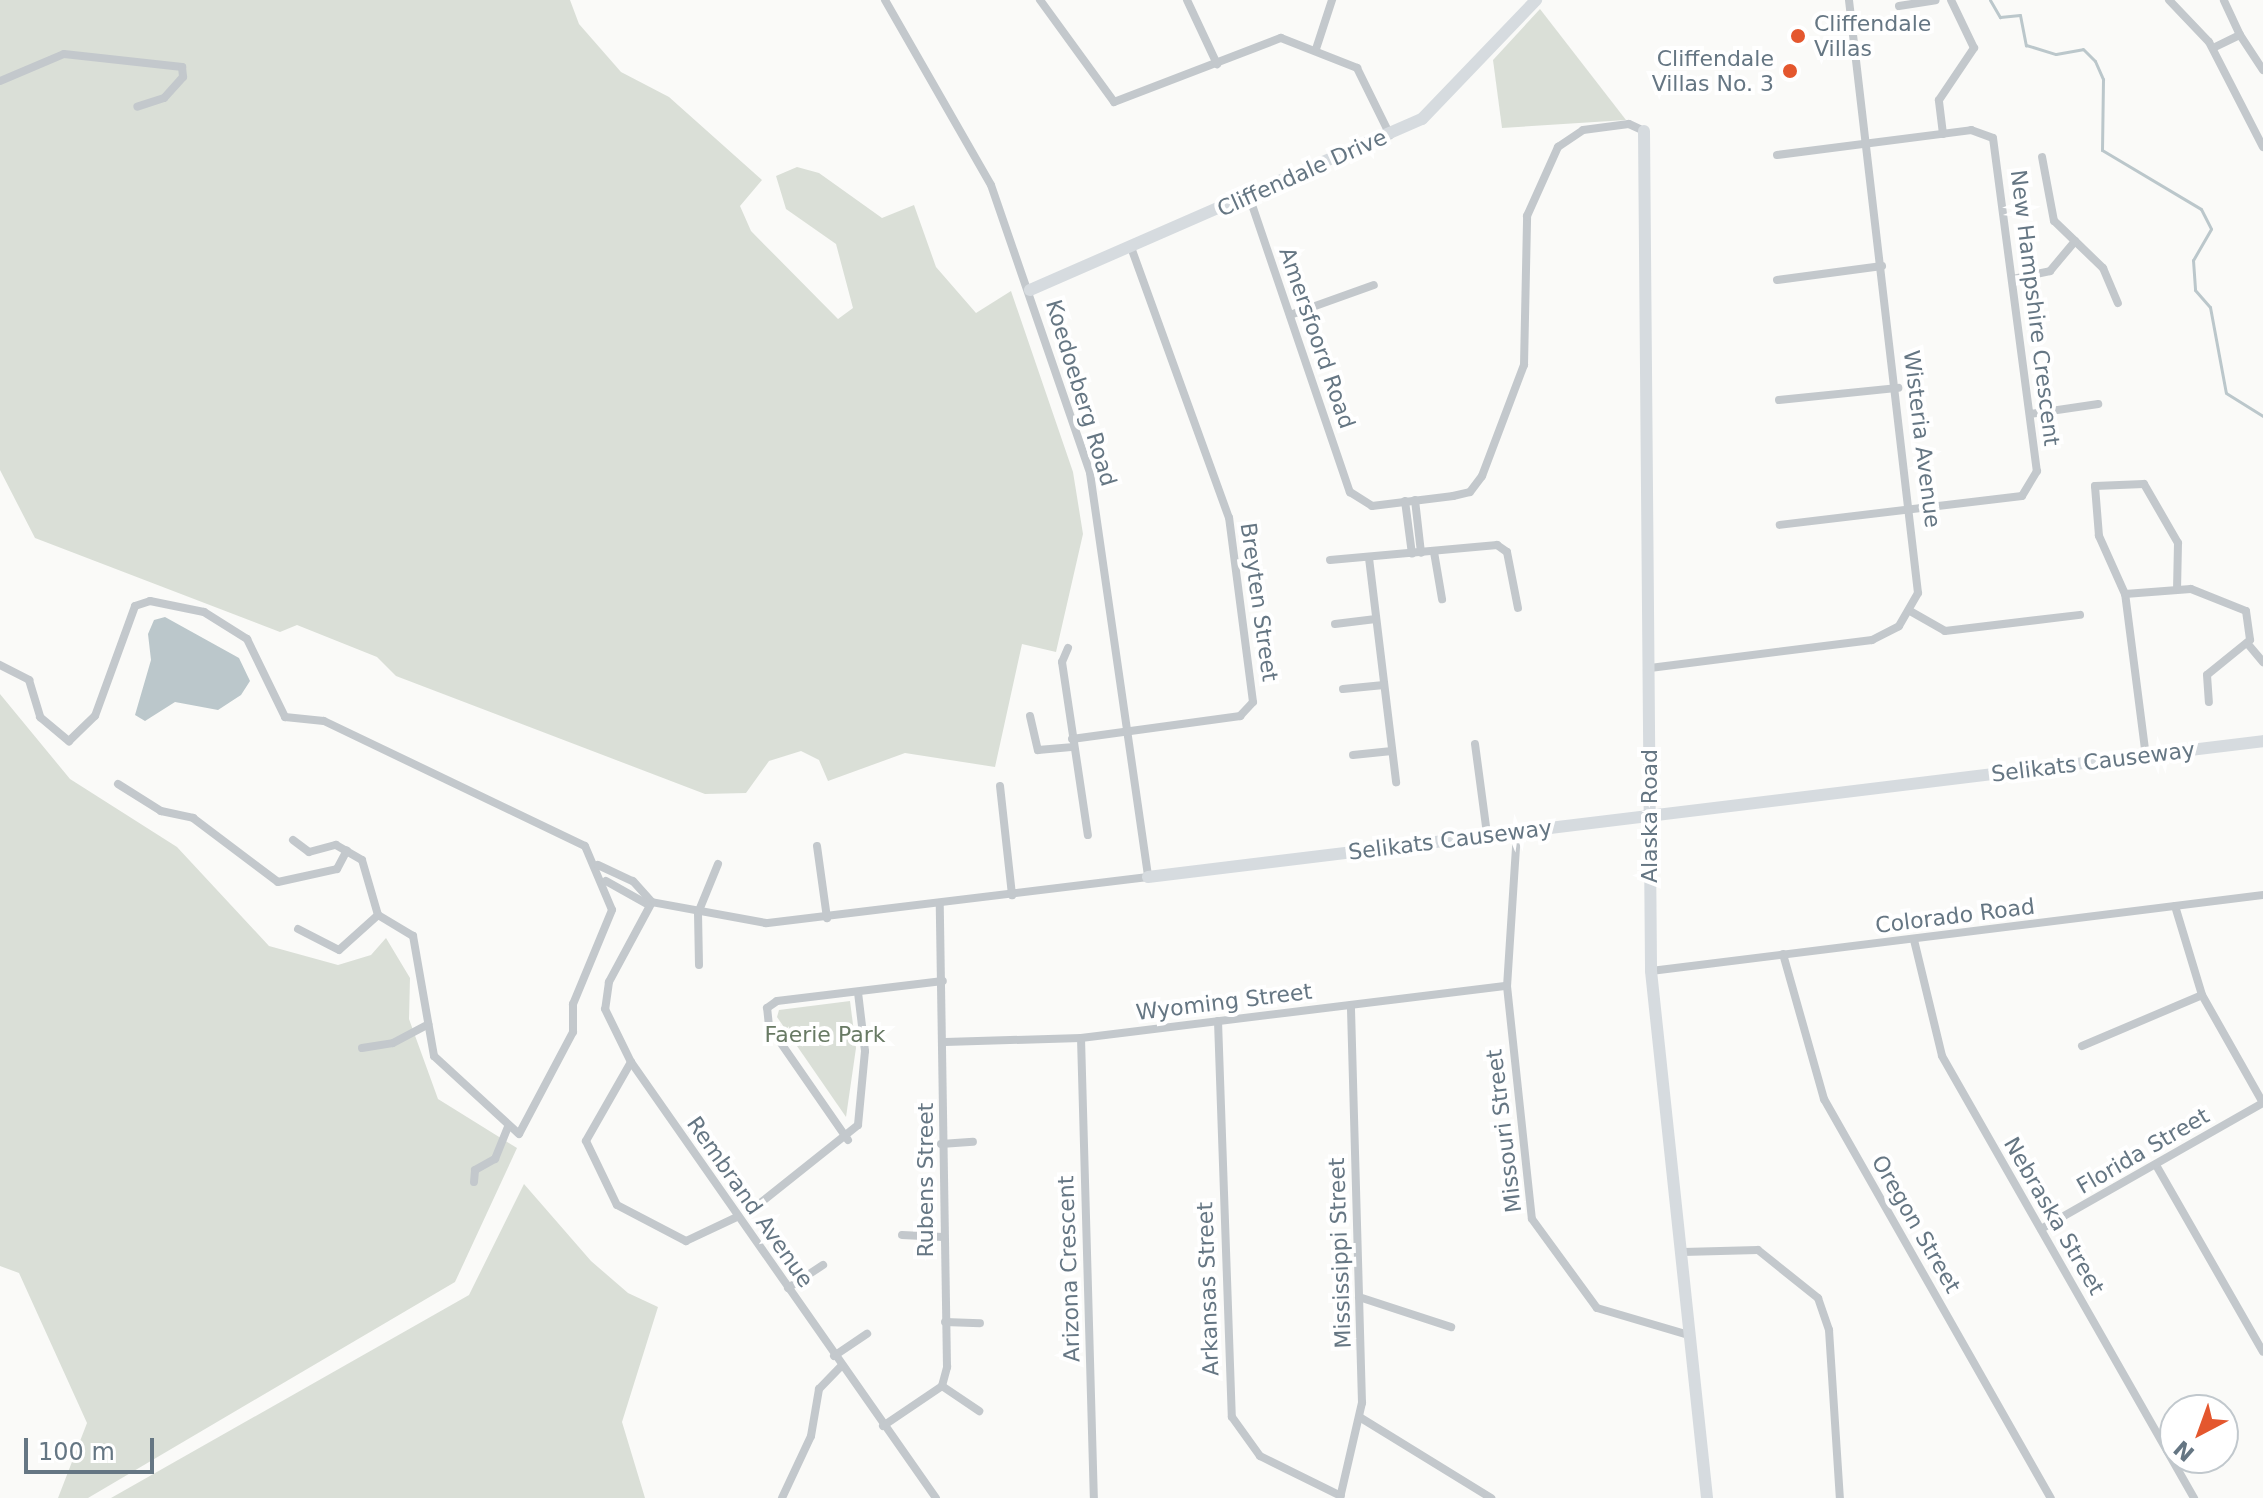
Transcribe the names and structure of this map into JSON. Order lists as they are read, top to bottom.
{
  "streets": {
    "street": [
      "Cliffendale Drive",
      "New Hampshire Crescent",
      "Amersfoord Road",
      "Koedoeberg Road",
      "Wisteria Avenue",
      "Breyten Street",
      "Selikats Causeway",
      "Alaska Road",
      "Colorado Road",
      "Wyoming Street",
      "Missouri Street",
      "Florida Street",
      "Rubens Street",
      "Rembrand Avenue",
      "Nebraska Street",
      "Oregon Street",
      "Mississippi Street",
      "Arizona Crescent",
      "Arkansas Street"
    ]
  },
  "crossings": [
    ["Cliffendale Drive", "Amersfoord Road"],
    ["Cliffendale Drive", "Koedoeberg Road"],
    ["Cliffendale Drive", "Breyten Street"],
    ["New Hampshire Crescent", "Wisteria Avenue"],
    ["Koedoeberg Road", "Breyten Street"],
    ["Koedoeberg Road", "Selikats Causeway"],
    ["Selikats Causeway", "Alaska Road"],
    ["Selikats Causeway", "Missouri Street"],
    ["Selikats Causeway", "Rubens Street"],
    ["Selikats Causeway", "Rembrand Avenue"],
    ["Alaska Road", "Colorado Road"],
    ["Alaska Road", "Missouri Street"],
    ["Colorado Road", "Nebraska Street"],
    ["Colorado Road", "Oregon Street"],
    ["Wyoming Street", "Missouri Street"],
    ["Wyoming Street", "Rubens Street"],
    ["Wyoming Street", "Mississippi Street"],
    ["Wyoming Street", "Arizona Crescent"],
    ["Wyoming Street", "Arkansas Street"],
    ["Florida Street", "Nebraska Street"],
    ["Mississippi Street", "Arkansas Street"]
  ],
  "parks": ["Faerie Park"],
  "places": ["Cliffendale Villas", "Cliffendale Villas No. 3"],
  "scale_bar": "100 m",
  "north": "bottom left"
}
